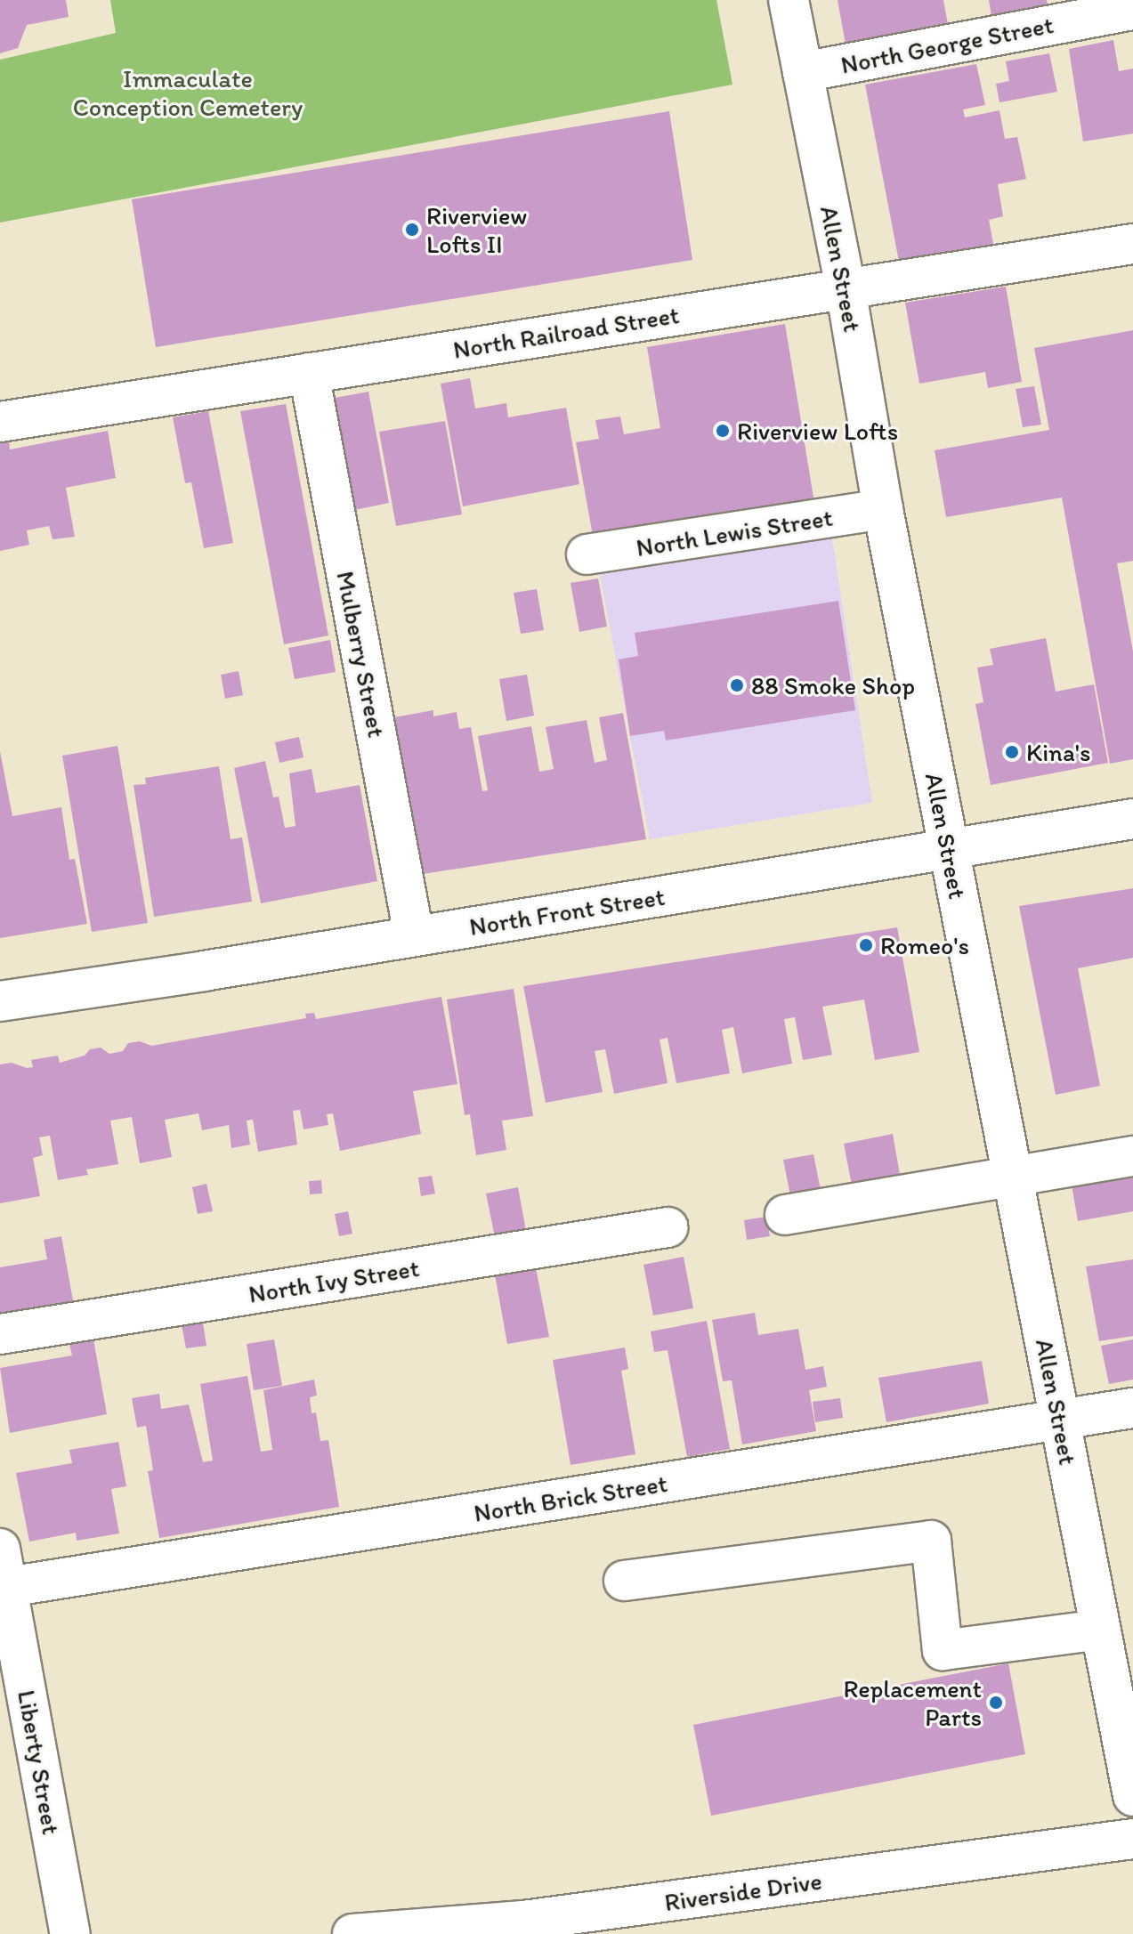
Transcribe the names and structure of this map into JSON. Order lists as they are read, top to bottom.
{
  "streets": {
    "street": [
      "North George Street",
      "Allen Street",
      "North Railroad Street",
      "North Lewis Street",
      "Mulberry Street",
      "North Front Street",
      "North Ivy Street",
      "North Brick Street",
      "Liberty Street",
      "Riverside Drive"
    ]
  },
  "crossings": [
    ["North George Street", "Allen Street"],
    ["Allen Street", "North Railroad Street"],
    ["Allen Street", "North Lewis Street"],
    ["Allen Street", "North Front Street"],
    ["Allen Street", "North Brick Street"],
    ["North Railroad Street", "Mulberry Street"],
    ["Mulberry Street", "North Front Street"],
    ["North Brick Street", "Liberty Street"]
  ],
  "parks": ["Immaculate Conception Cemetery"],
  "places": [
    "Riverview Lofts II",
    "Riverview Lofts",
    "88 Smoke Shop",
    "Kina's",
    "Romeo's",
    "Replacement Parts"
  ]
}
